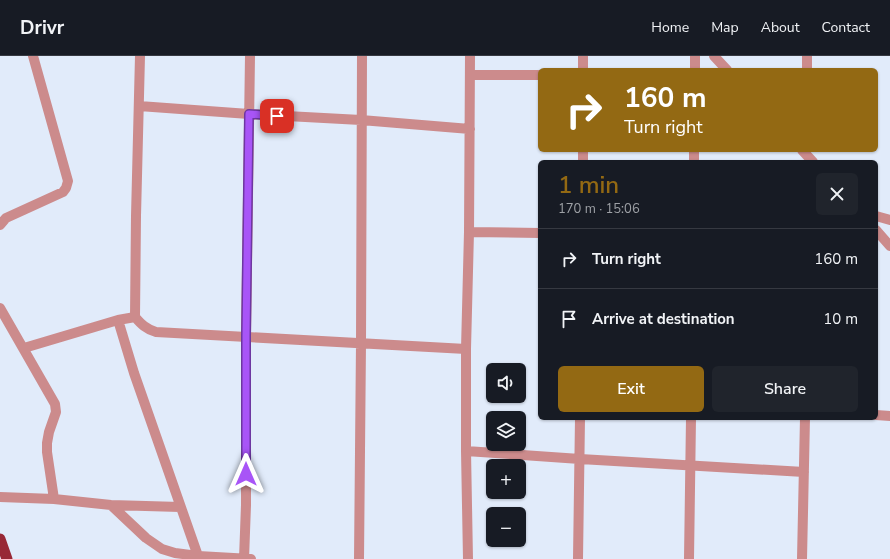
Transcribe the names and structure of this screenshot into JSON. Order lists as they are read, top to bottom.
{
  "page": {
    "header": "Drivr",
    "nav": [
      "Home",
      "Map",
      "About",
      "Contact"
    ],
    "turn": ["160 m", "Turn right"],
    "heading": ["1 min", "170 m · 15:06"],
    "list": [
      {
        "name": "Turn right",
        "value": "160 m"
      },
      {
        "name": "Arrive at destination",
        "value": "10 m"
      }
    ],
    "buttons": ["Exit", "Share"],
    "map_buttons": ["+", "−"]
  }
}
